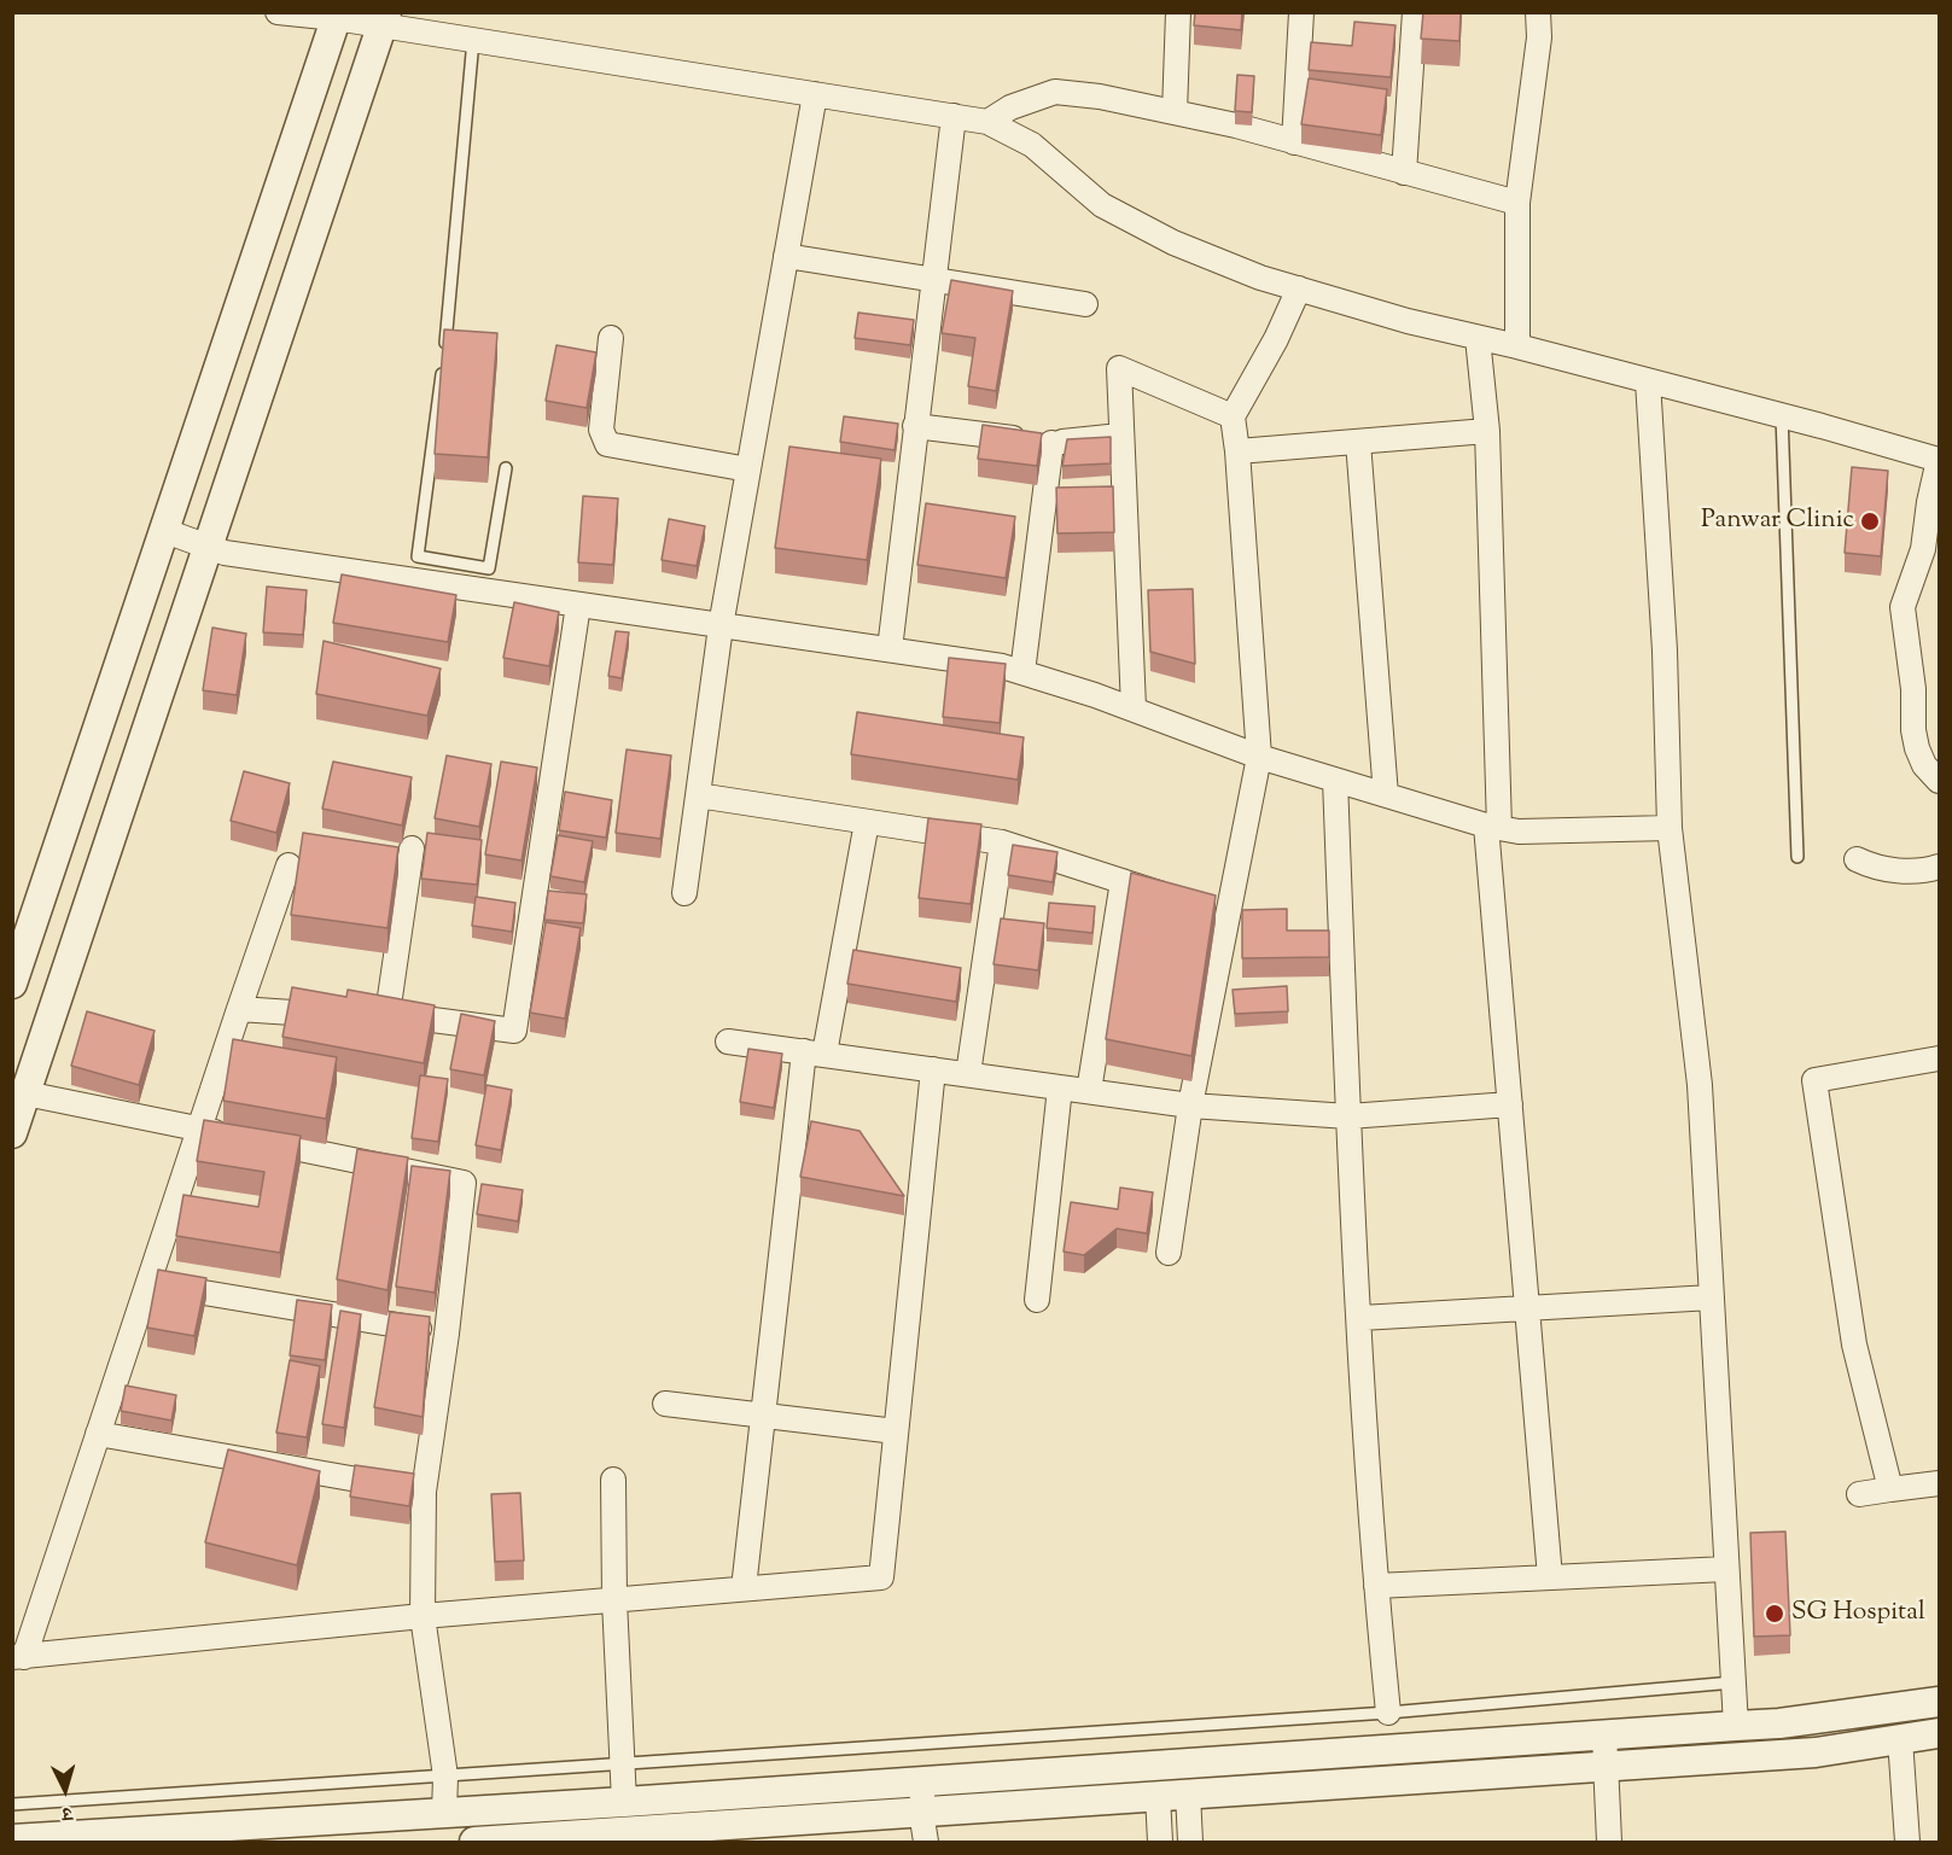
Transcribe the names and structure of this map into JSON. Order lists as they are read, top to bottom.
{
  "places": ["Panwar Clinic", "SG Hospital"],
  "north": "bottom"
}
